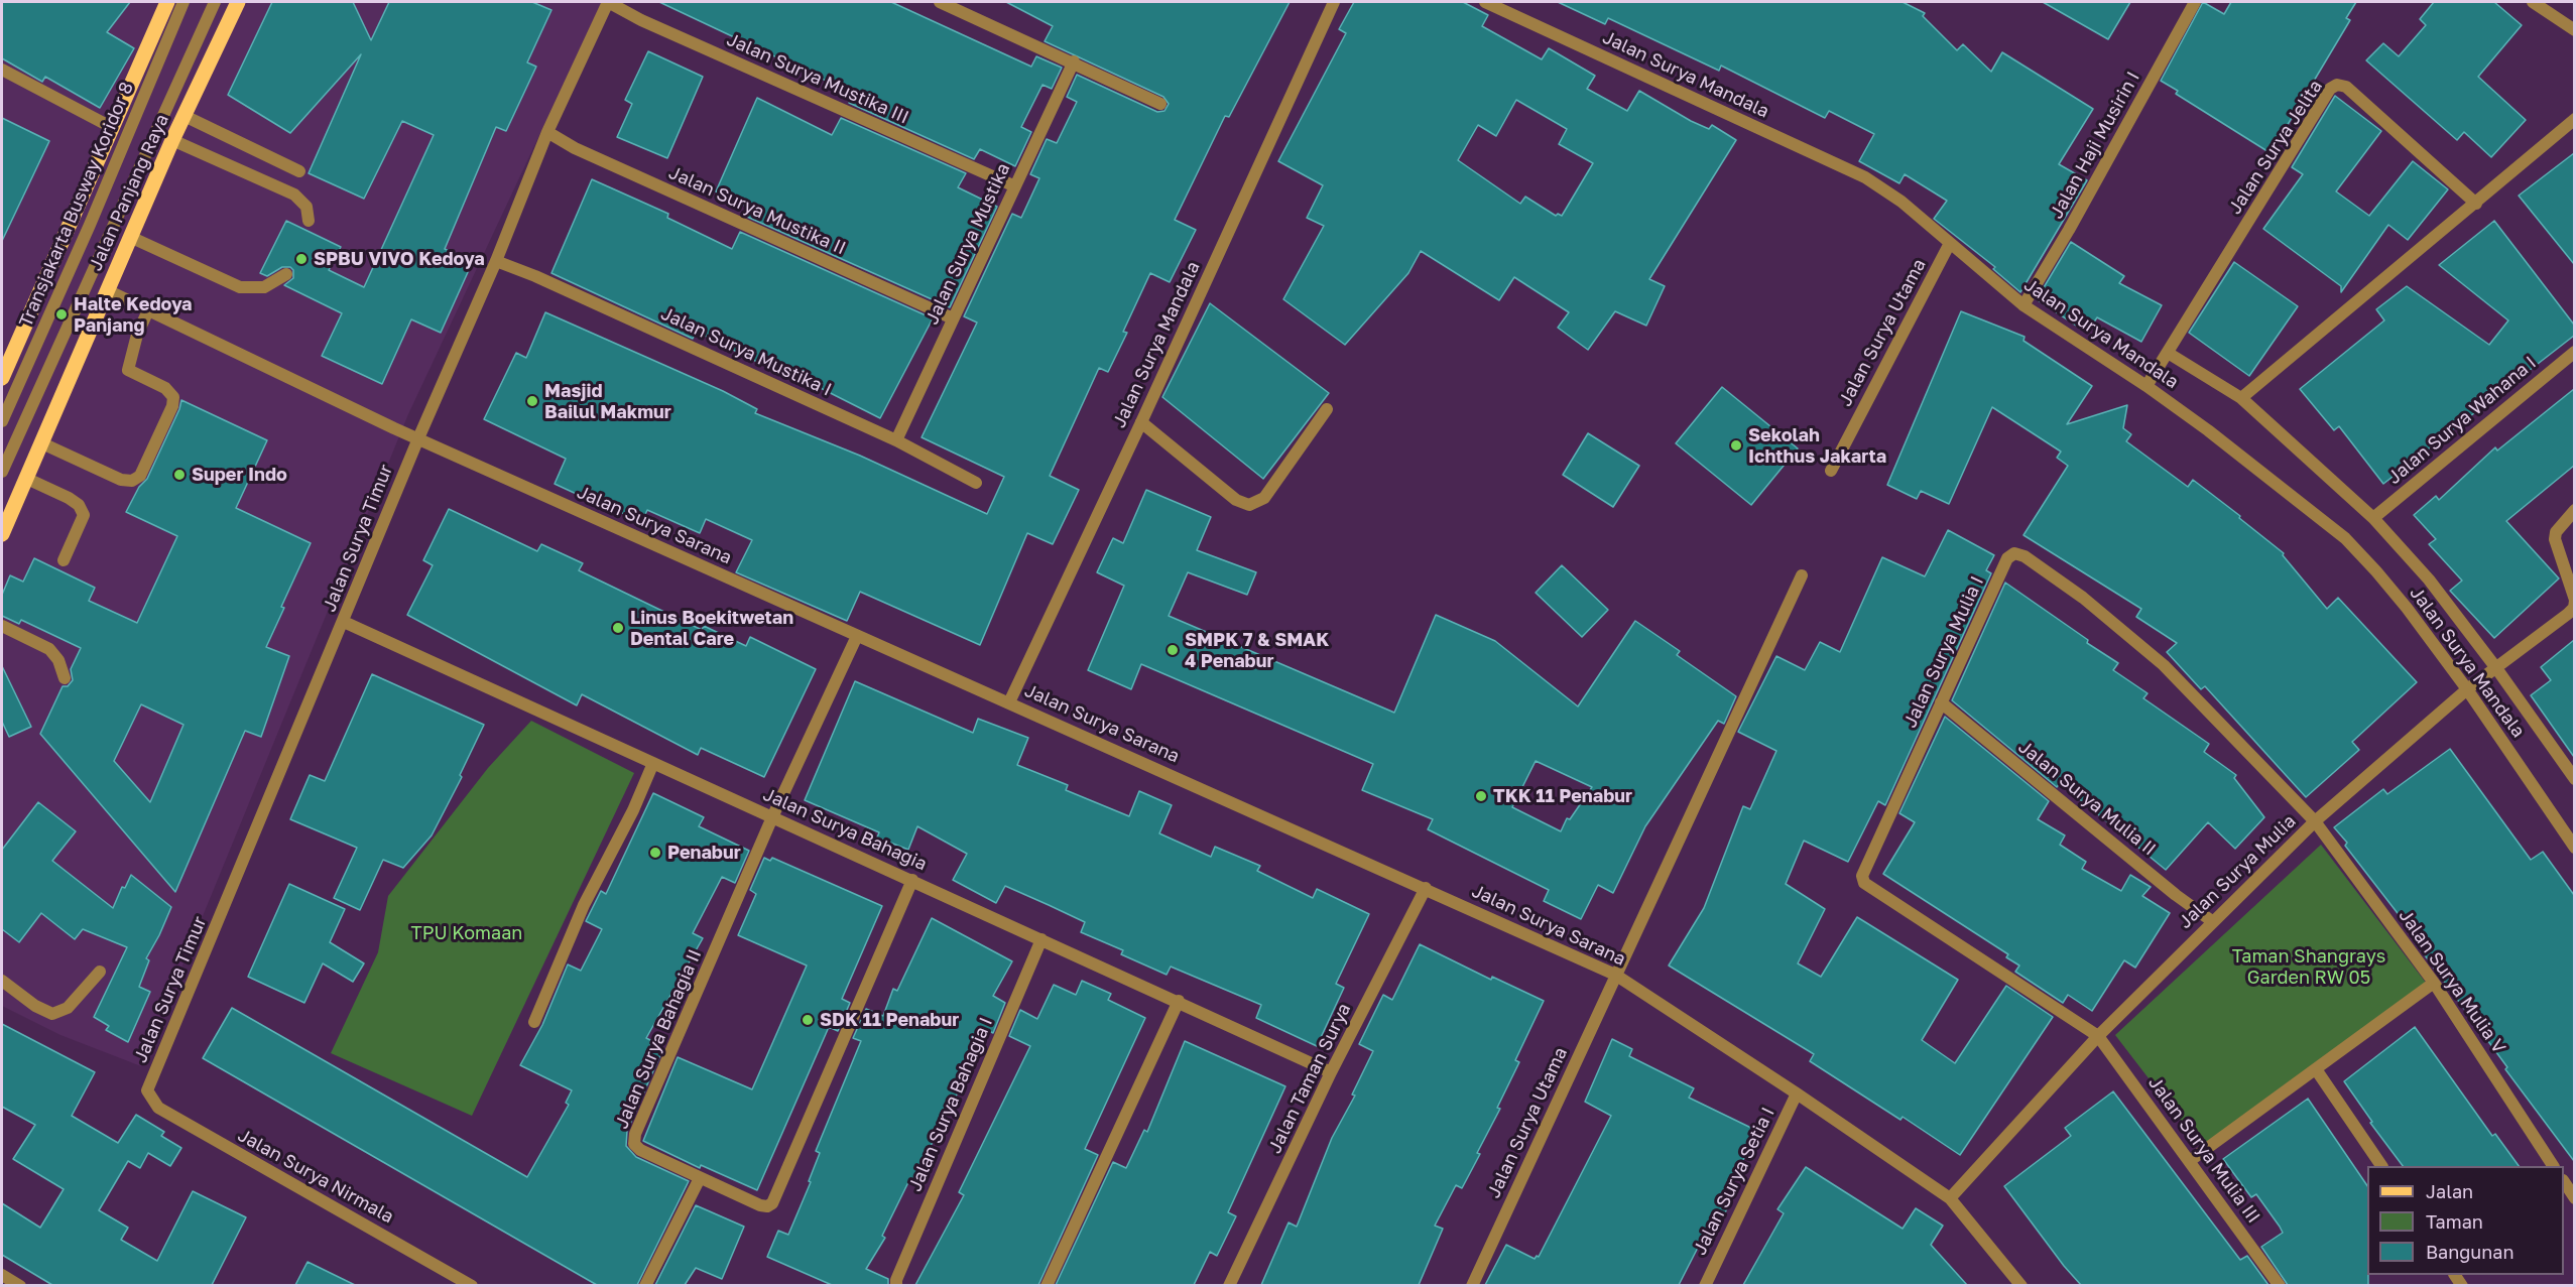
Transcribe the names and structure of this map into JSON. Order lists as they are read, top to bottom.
{
  "streets": {
    "main road": ["Jalan Panjang Raya"],
    "street": [
      "Jalan Surya Mandala",
      "Jalan Surya Mustika III",
      "Jalan Haji Musirin I",
      "Jalan Surya Jelita",
      "Transjakarta Busway Koridor 8",
      "Jalan Surya Mustika II",
      "Jalan Surya Mustika",
      "Jalan Surya Utama",
      "Jalan Surya Mustika I",
      "Jalan Surya Wahana I",
      "Jalan Surya Sarana",
      "Jalan Surya Timur",
      "Jalan Surya Mulia I",
      "Jalan Surya Mulia II",
      "Jalan Surya Bahagia",
      "Jalan Surya Mulia",
      "Jalan Surya Mulia V",
      "Jalan Surya Bahagia II",
      "Jalan Taman Surya",
      "Jalan Surya Bahagia I",
      "Jalan Surya Mulia III",
      "Jalan Surya Nirmala",
      "Jalan Surya Setia I"
    ]
  },
  "crossings": [
    ["Jalan Surya Mandala", "Jalan Haji Musirin I"],
    ["Jalan Surya Mandala", "Jalan Surya Jelita"],
    ["Jalan Surya Mandala", "Jalan Surya Utama"],
    ["Jalan Surya Mandala", "Jalan Surya Wahana I"],
    ["Jalan Surya Mandala", "Jalan Surya Sarana"],
    ["Jalan Surya Mandala", "Jalan Surya Mulia"],
    ["Jalan Surya Mustika III", "Jalan Surya Mustika"],
    ["Jalan Surya Mustika III", "Jalan Surya Timur"],
    ["Jalan Panjang Raya", "Jalan Surya Sarana"],
    ["Jalan Surya Mustika II", "Jalan Surya Mustika"],
    ["Jalan Surya Mustika II", "Jalan Surya Timur"],
    ["Jalan Surya Mustika", "Jalan Surya Mustika I"],
    ["Jalan Surya Utama", "Jalan Surya Sarana"],
    ["Jalan Surya Mustika I", "Jalan Surya Timur"],
    ["Jalan Surya Sarana", "Jalan Surya Timur"],
    ["Jalan Surya Sarana", "Jalan Surya Mulia"],
    ["Jalan Surya Sarana", "Jalan Surya Bahagia II"],
    ["Jalan Surya Sarana", "Jalan Taman Surya"],
    ["Jalan Surya Sarana", "Jalan Surya Setia I"],
    ["Jalan Surya Timur", "Jalan Surya Bahagia"],
    ["Jalan Surya Timur", "Jalan Surya Nirmala"],
    ["Jalan Surya Mulia I", "Jalan Surya Mulia II"],
    ["Jalan Surya Mulia I", "Jalan Surya Mulia"],
    ["Jalan Surya Mulia I", "Jalan Surya Mulia V"],
    ["Jalan Surya Mulia I", "Jalan Surya Mulia III"],
    ["Jalan Surya Mulia II", "Jalan Surya Mulia"],
    ["Jalan Surya Bahagia", "Jalan Surya Bahagia II"],
    ["Jalan Surya Bahagia", "Jalan Taman Surya"],
    ["Jalan Surya Bahagia", "Jalan Surya Bahagia I"],
    ["Jalan Surya Mulia", "Jalan Surya Mulia V"],
    ["Jalan Surya Mulia", "Jalan Surya Mulia III"]
  ],
  "parks": ["TPU Komaan", "Taman Shangrays Garden RW 05"],
  "places": [
    "SPBU VIVO Kedoya",
    "Halte Kedoya Panjang",
    "Masjid Bailul Makmur",
    "Sekolah Ichthus Jakarta",
    "Super Indo",
    "Linus Boekitwetan Dental Care",
    "SMPK 7 & SMAK 4 Penabur",
    "TKK 11 Penabur",
    "Penabur",
    "SDK 11 Penabur"
  ],
  "legend": ["Jalan", "Taman", "Bangunan"]
}
